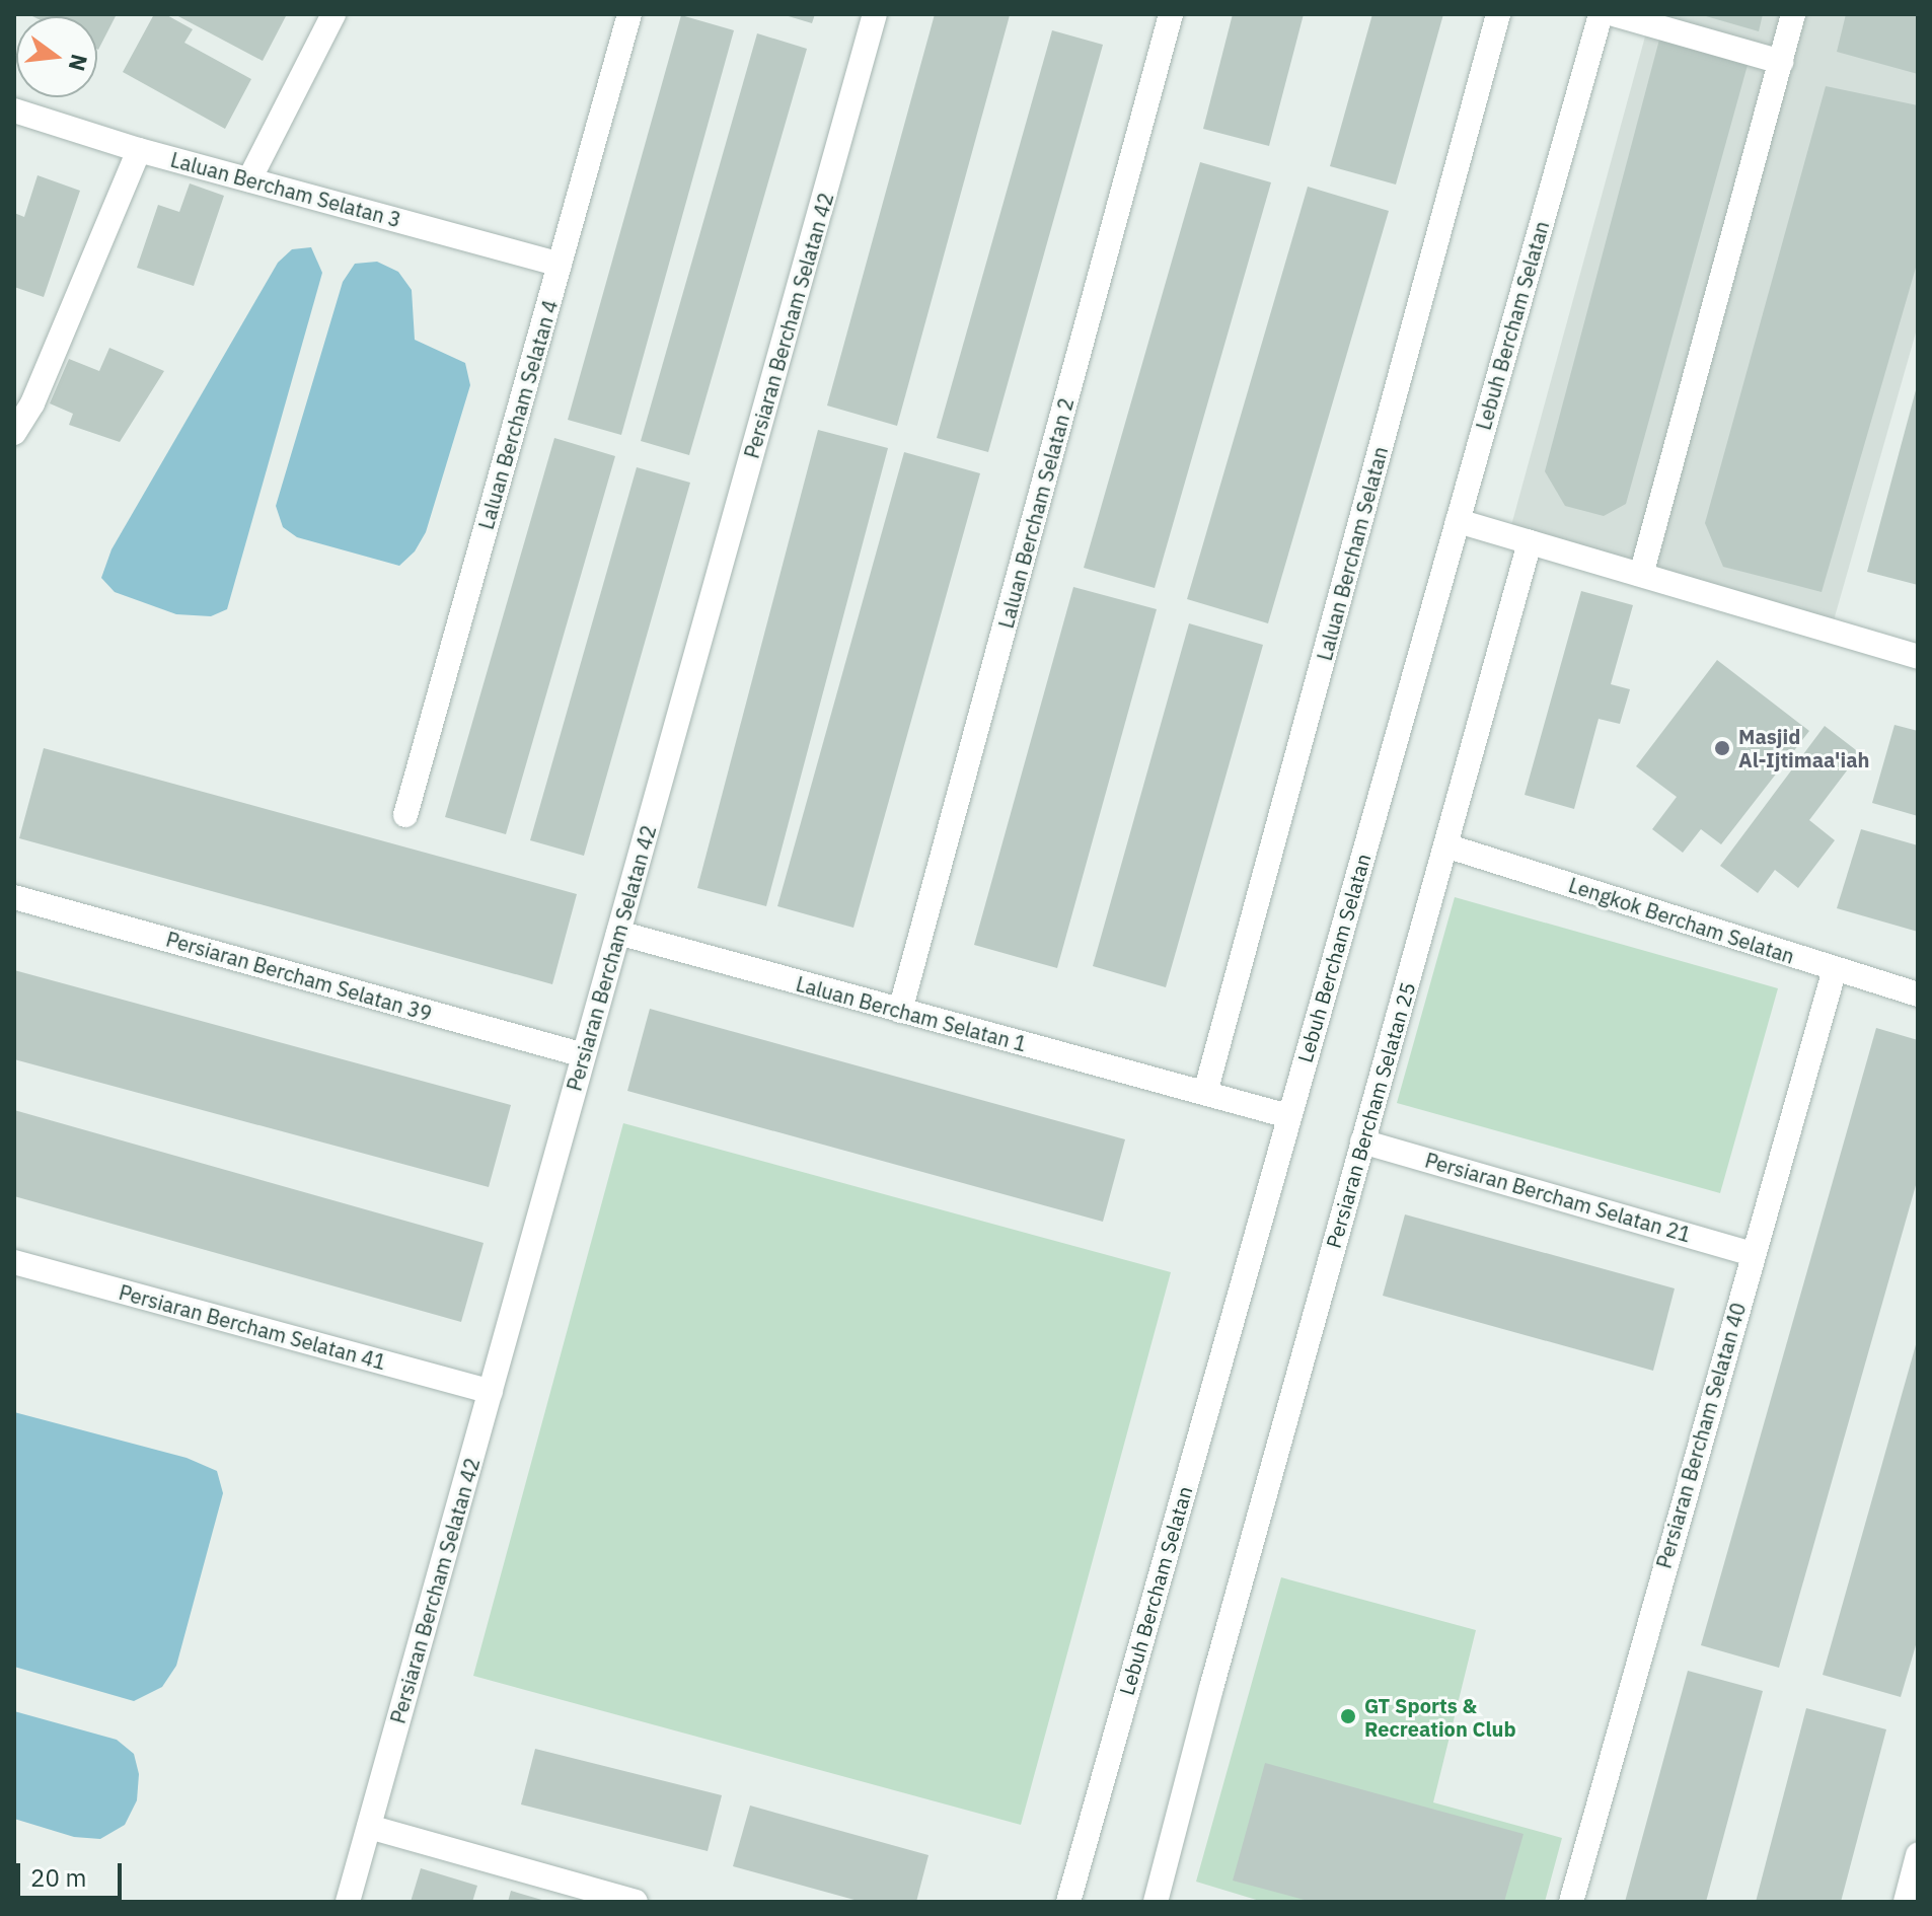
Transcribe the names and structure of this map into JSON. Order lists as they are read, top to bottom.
{
  "streets": {
    "street": [
      "Laluan Bercham Selatan 3",
      "Persiaran Bercham Selatan 42",
      "Lebuh Bercham Selatan",
      "Laluan Bercham Selatan 4",
      "Laluan Bercham Selatan 2",
      "Laluan Bercham Selatan",
      "Lengkok Bercham Selatan",
      "Persiaran Bercham Selatan 39",
      "Laluan Bercham Selatan 1",
      "Persiaran Bercham Selatan 25",
      "Persiaran Bercham Selatan 21",
      "Persiaran Bercham Selatan 41",
      "Persiaran Bercham Selatan 40"
    ]
  },
  "crossings": [
    ["Laluan Bercham Selatan 3", "Laluan Bercham Selatan 4"],
    ["Persiaran Bercham Selatan 42", "Persiaran Bercham Selatan 39"],
    ["Persiaran Bercham Selatan 42", "Laluan Bercham Selatan 1"],
    ["Persiaran Bercham Selatan 42", "Persiaran Bercham Selatan 41"],
    ["Lebuh Bercham Selatan", "Laluan Bercham Selatan 1"],
    ["Laluan Bercham Selatan 2", "Laluan Bercham Selatan 1"],
    ["Laluan Bercham Selatan", "Laluan Bercham Selatan 1"],
    ["Lengkok Bercham Selatan", "Persiaran Bercham Selatan 25"],
    ["Lengkok Bercham Selatan", "Persiaran Bercham Selatan 40"],
    ["Persiaran Bercham Selatan 25", "Persiaran Bercham Selatan 21"],
    ["Persiaran Bercham Selatan 21", "Persiaran Bercham Selatan 40"]
  ],
  "places": ["Masjid Al-Ijtimaa'iah", "GT Sports & Recreation Club"],
  "scale_bar": "20 m",
  "north": "right"
}
